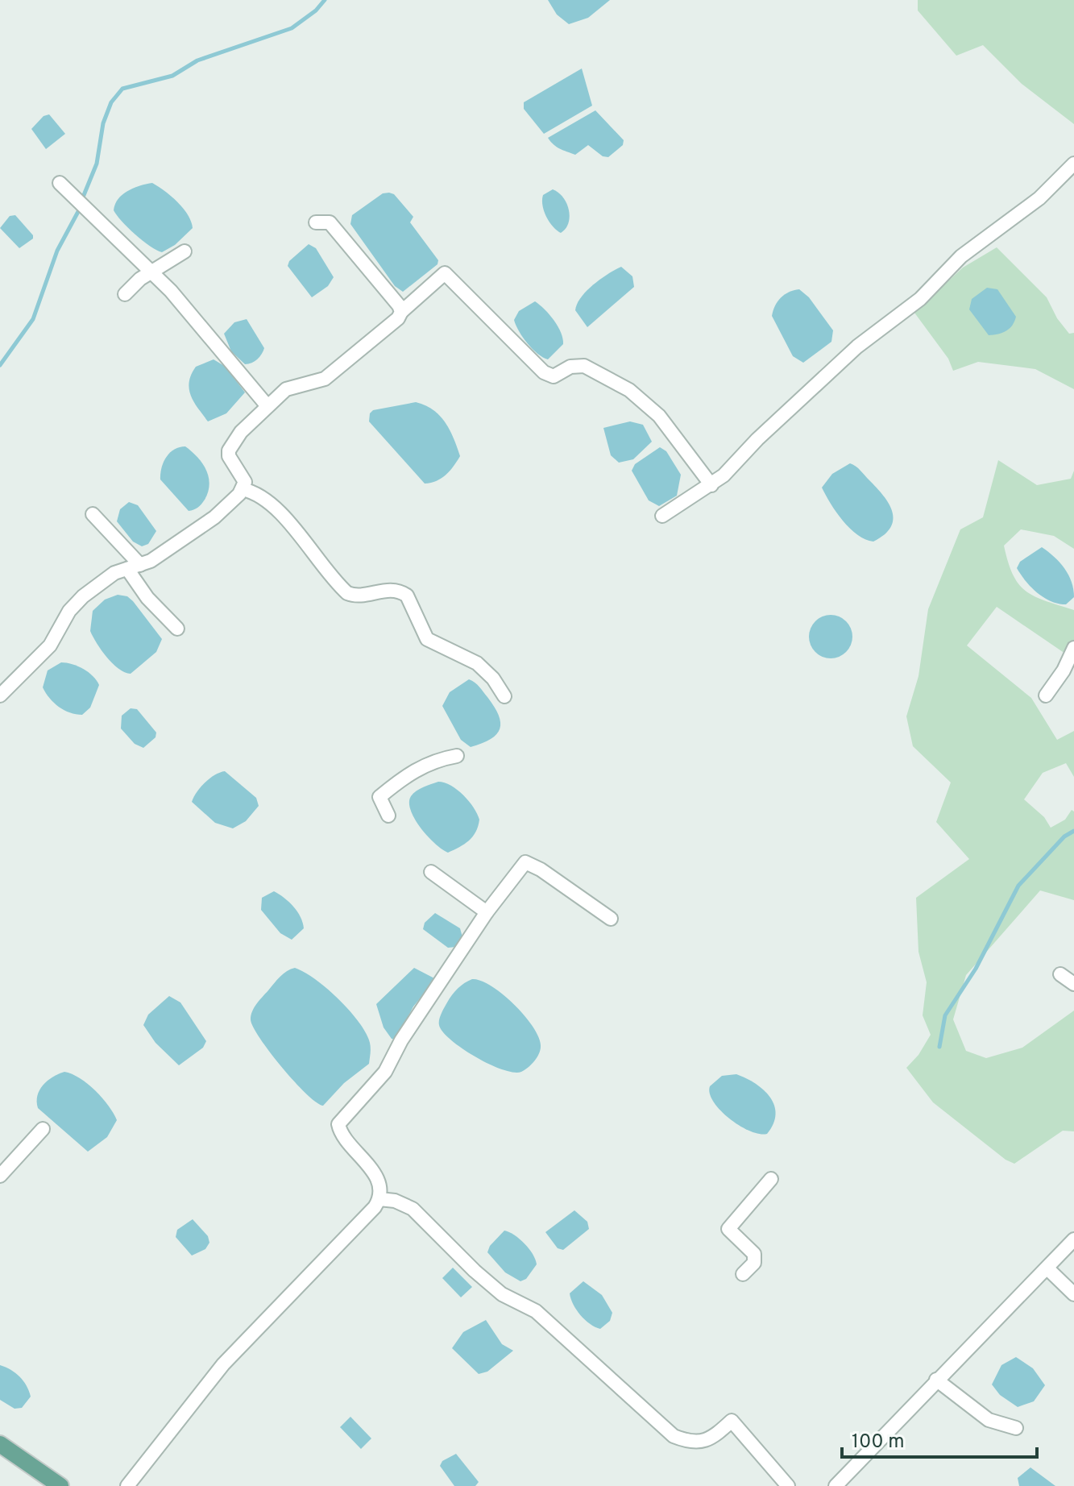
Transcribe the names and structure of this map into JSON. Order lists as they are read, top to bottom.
{
  "scale_bar": "100 m"
}
